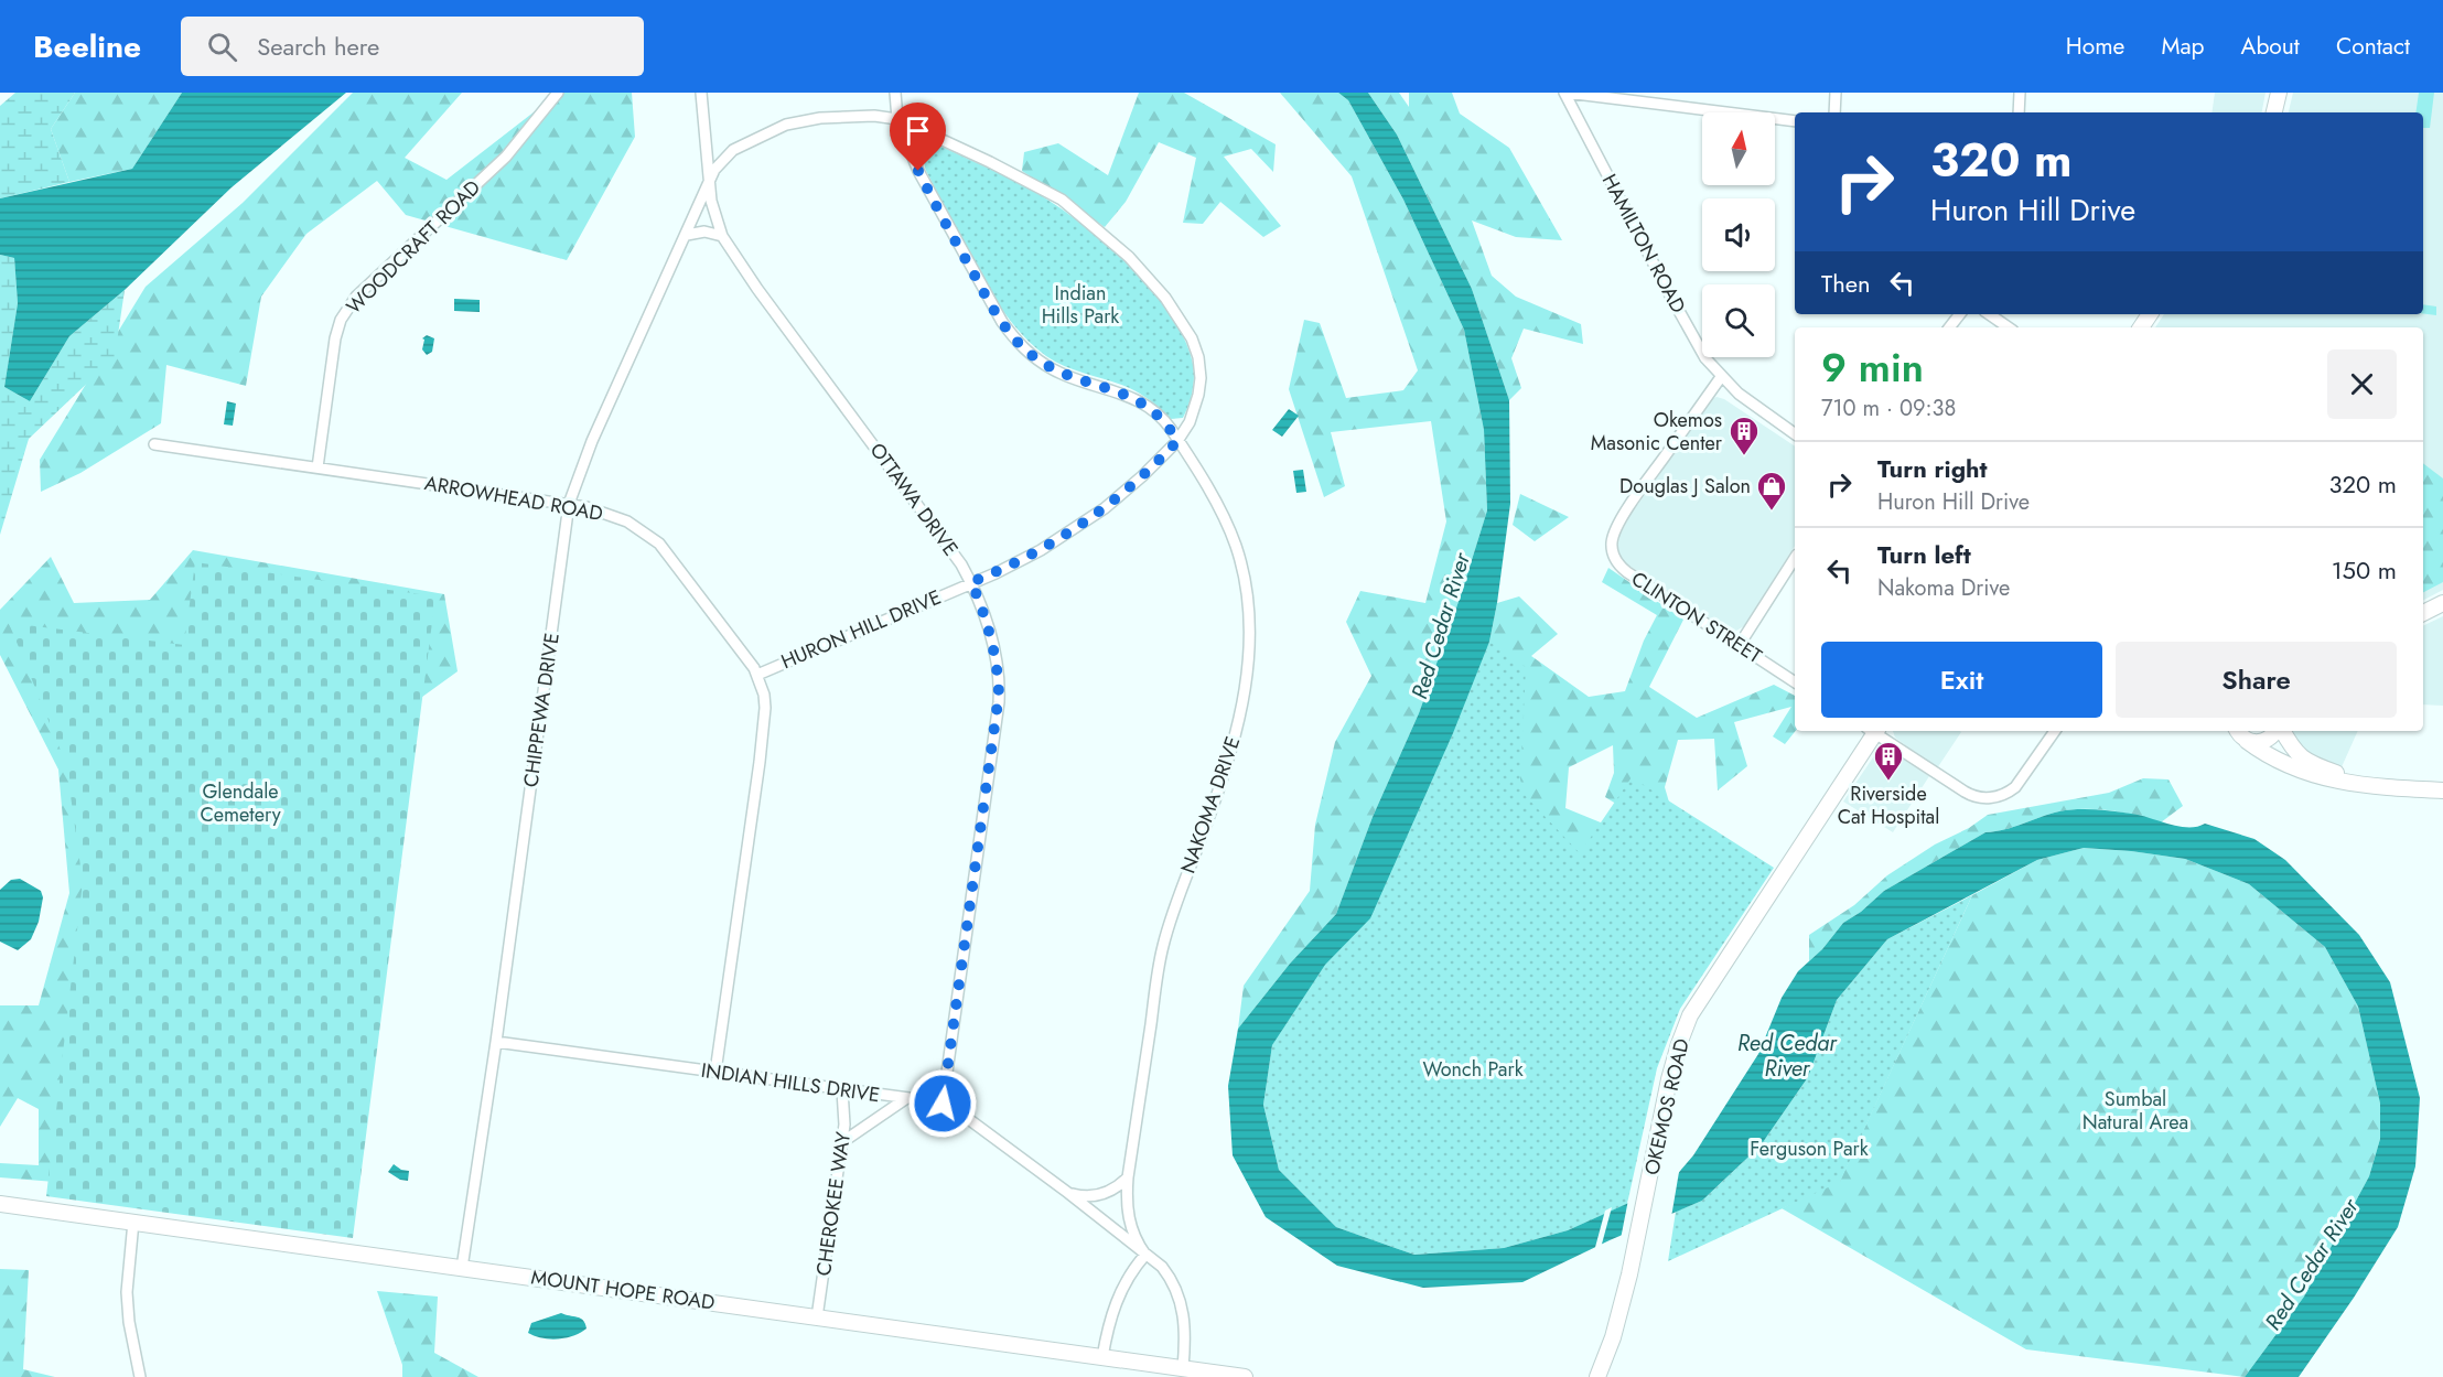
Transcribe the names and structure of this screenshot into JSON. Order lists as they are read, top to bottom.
{
  "streets": {
    "street": [
      "HAMILTON ROAD",
      "WOODCRAFT ROAD",
      "ARROWHEAD ROAD",
      "OTTAWA DRIVE",
      "CLINTON STREET",
      "HURON HILL DRIVE",
      "CHIPPEWA DRIVE",
      "NAKOMA DRIVE",
      "INDIAN HILLS DRIVE",
      "OKEMOS ROAD",
      "CHEROKEE WAY",
      "MOUNT HOPE ROAD"
    ]
  },
  "crossings": [
    ["HAMILTON ROAD", "CLINTON STREET"],
    ["WOODCRAFT ROAD", "ARROWHEAD ROAD"],
    ["ARROWHEAD ROAD", "HURON HILL DRIVE"],
    ["ARROWHEAD ROAD", "CHIPPEWA DRIVE"],
    ["ARROWHEAD ROAD", "INDIAN HILLS DRIVE"],
    ["OTTAWA DRIVE", "HURON HILL DRIVE"],
    ["OTTAWA DRIVE", "CHIPPEWA DRIVE"],
    ["OTTAWA DRIVE", "INDIAN HILLS DRIVE"],
    ["HURON HILL DRIVE", "CHIPPEWA DRIVE"],
    ["HURON HILL DRIVE", "NAKOMA DRIVE"],
    ["CHIPPEWA DRIVE", "INDIAN HILLS DRIVE"],
    ["CHIPPEWA DRIVE", "MOUNT HOPE ROAD"],
    ["NAKOMA DRIVE", "INDIAN HILLS DRIVE"],
    ["INDIAN HILLS DRIVE", "CHEROKEE WAY"],
    ["INDIAN HILLS DRIVE", "MOUNT HOPE ROAD"],
    ["CHEROKEE WAY", "MOUNT HOPE ROAD"]
  ],
  "water": ["Red Cedar River"],
  "parks": [
    "Indian Hills Park",
    "Glendale Cemetery",
    "Wonch Park",
    "Sumbal Natural Area",
    "Ferguson Park"
  ],
  "places": {
    "building": ["Okemos Masonic Center", "Riverside Cat Hospital"],
    "shop": ["Douglas J Salon"]
  },
  "north": "top",
  "page": {
    "header": "Beeline",
    "search": "Search here",
    "nav": [
      "Home",
      "Map",
      "About",
      "Contact"
    ],
    "turn": ["320 m", "Huron Hill Drive"],
    "then": "Then",
    "heading": ["9 min", "710 m · 09:38"],
    "list": [
      {
        "name": "Turn right",
        "note": "Huron Hill Drive",
        "value": "320 m"
      },
      {
        "name": "Turn left",
        "note": "Nakoma Drive",
        "value": "150 m"
      }
    ],
    "buttons": ["Exit", "Share"]
  }
}
